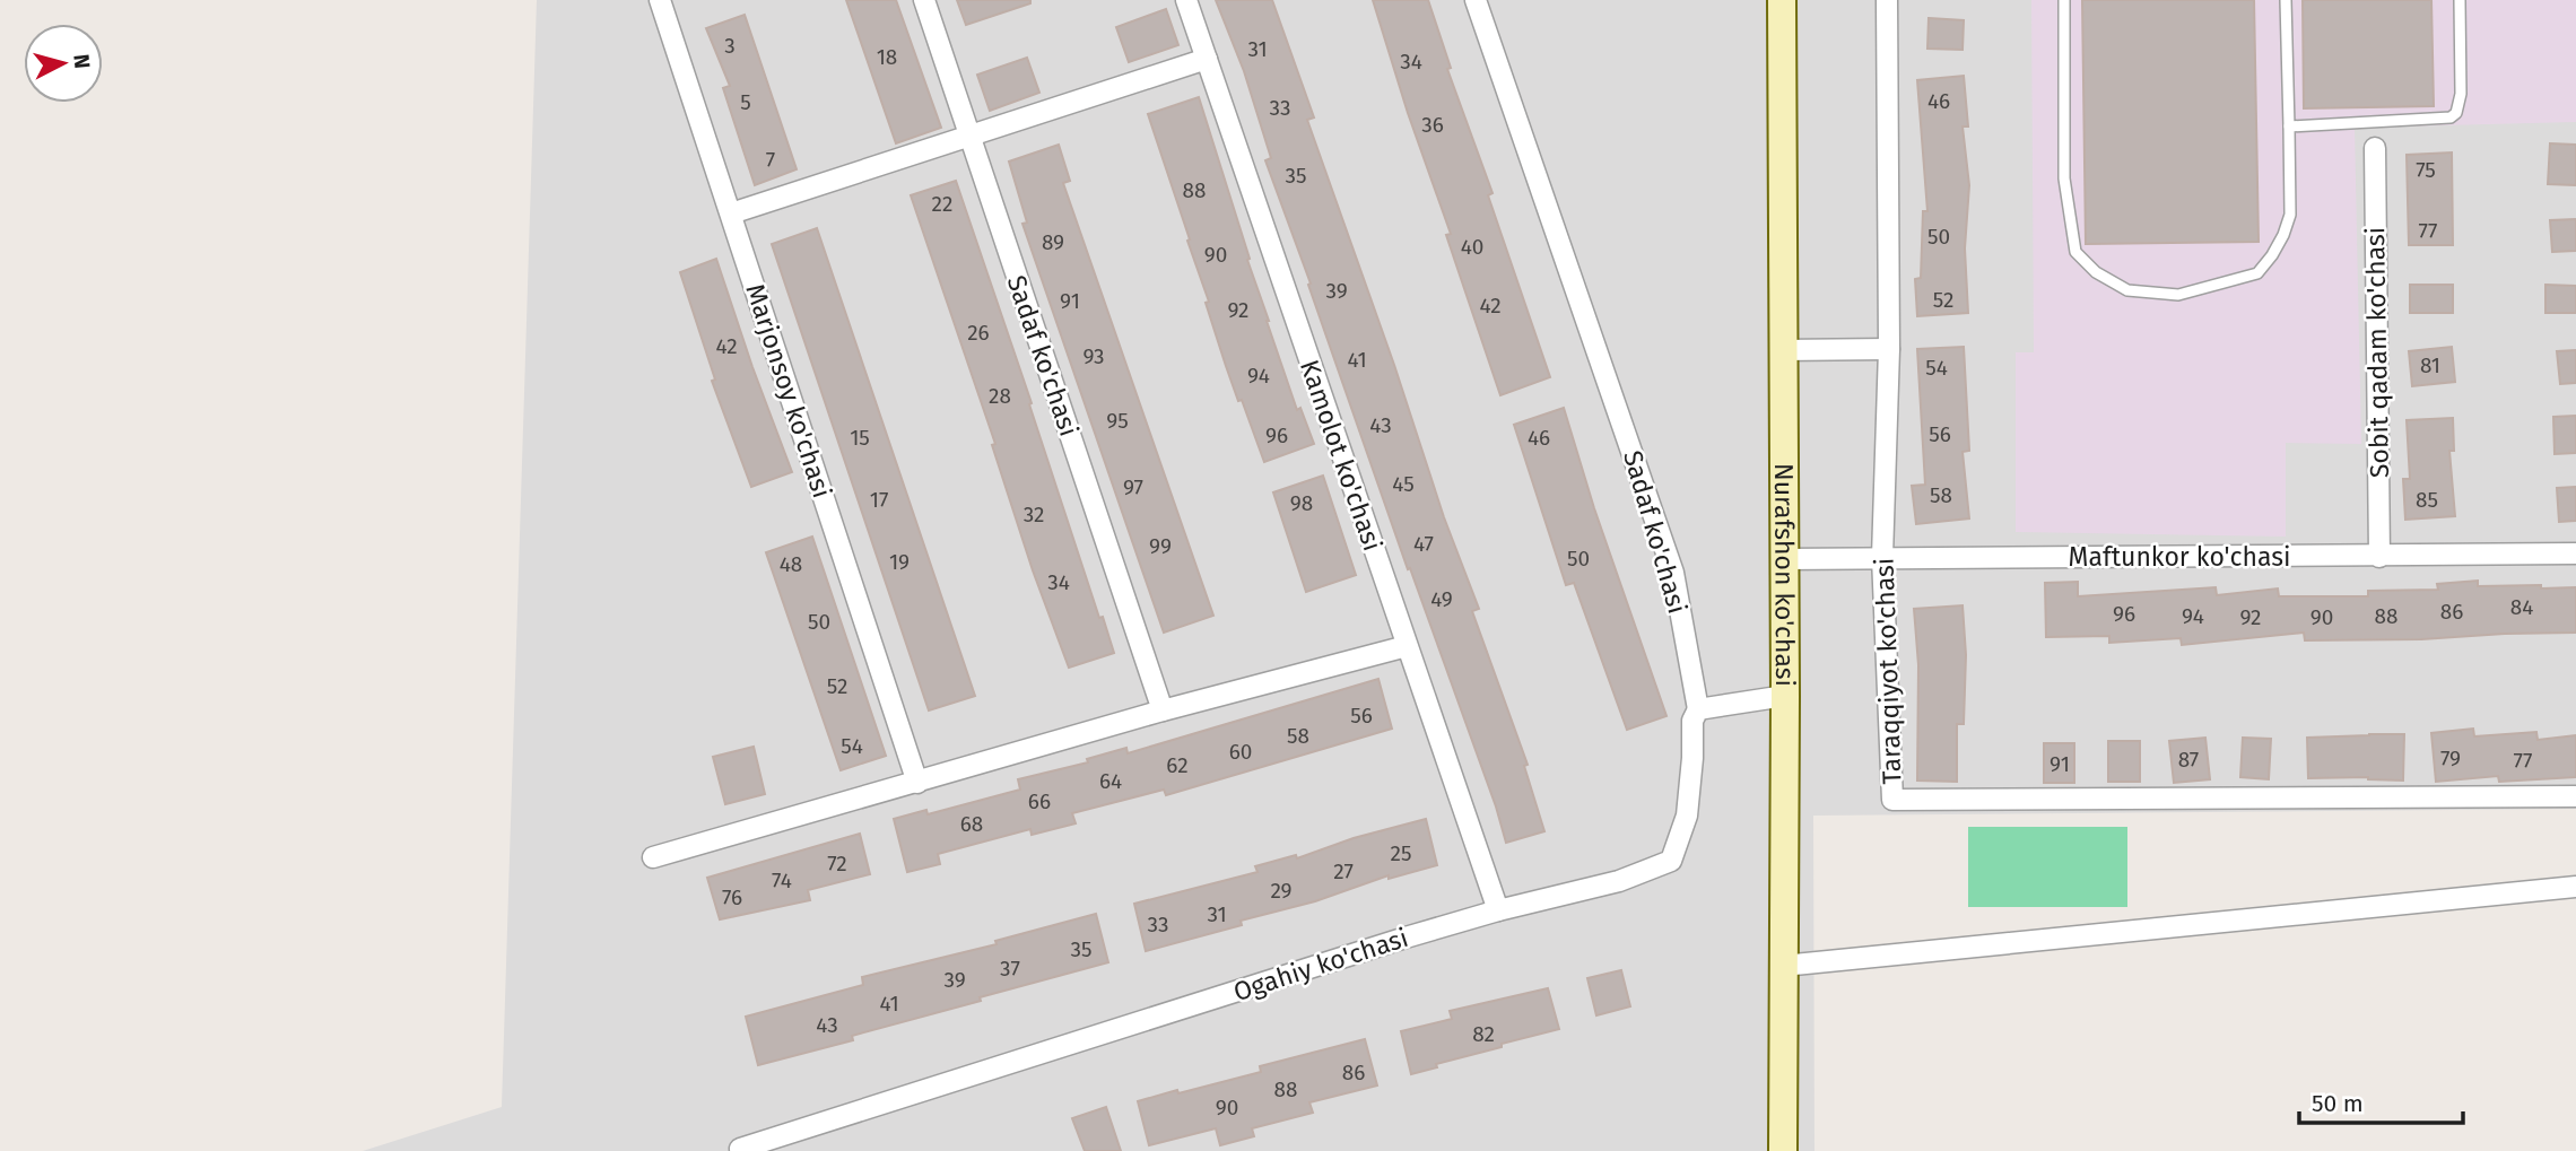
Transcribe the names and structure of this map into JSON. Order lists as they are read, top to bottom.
{
  "streets": {
    "street": [
      "Sobit qadam ko'chasi",
      "Sadaf ko'chasi",
      "Marjonsoy ko'chasi",
      "Kamolot ko'chasi",
      "Maftunkor ko'chasi",
      "Nurafshon ko'chasi",
      "Taraqqiyot ko'chasi",
      "Ogahiy ko'chasi"
    ]
  },
  "crossings": [
    ["Sobit qadam ko'chasi", "Maftunkor ko'chasi"],
    ["Sadaf ko'chasi", "Ogahiy ko'chasi"],
    ["Kamolot ko'chasi", "Ogahiy ko'chasi"],
    ["Maftunkor ko'chasi", "Nurafshon ko'chasi"],
    ["Maftunkor ko'chasi", "Taraqqiyot ko'chasi"]
  ],
  "house_numbers": [
    "3",
    "31",
    "18",
    "34",
    "46",
    "5",
    "33",
    "36",
    "7",
    "75",
    "35",
    "88",
    "22",
    "77",
    "50",
    "89",
    "40",
    "90",
    "39",
    "52",
    "91",
    "42",
    "92",
    "26",
    "42",
    "93",
    "41",
    "81",
    "54",
    "94",
    "28",
    "95",
    "43",
    "56",
    "96",
    "15",
    "46",
    "45",
    "97",
    "58",
    "17",
    "85",
    "98",
    "32",
    "47",
    "99",
    "50",
    "19",
    "48",
    "34",
    "49",
    "84",
    "86",
    "96",
    "94",
    "88",
    "92",
    "90",
    "50",
    "52",
    "56",
    "58",
    "54",
    "60",
    "79",
    "87",
    "77",
    "91",
    "62",
    "64",
    "66",
    "68",
    "25",
    "72",
    "27",
    "74",
    "29",
    "76",
    "31",
    "33",
    "35",
    "37",
    "39",
    "41",
    "43",
    "82",
    "86",
    "88",
    "90"
  ],
  "scale_bar": "50 m",
  "north": "right"
}
